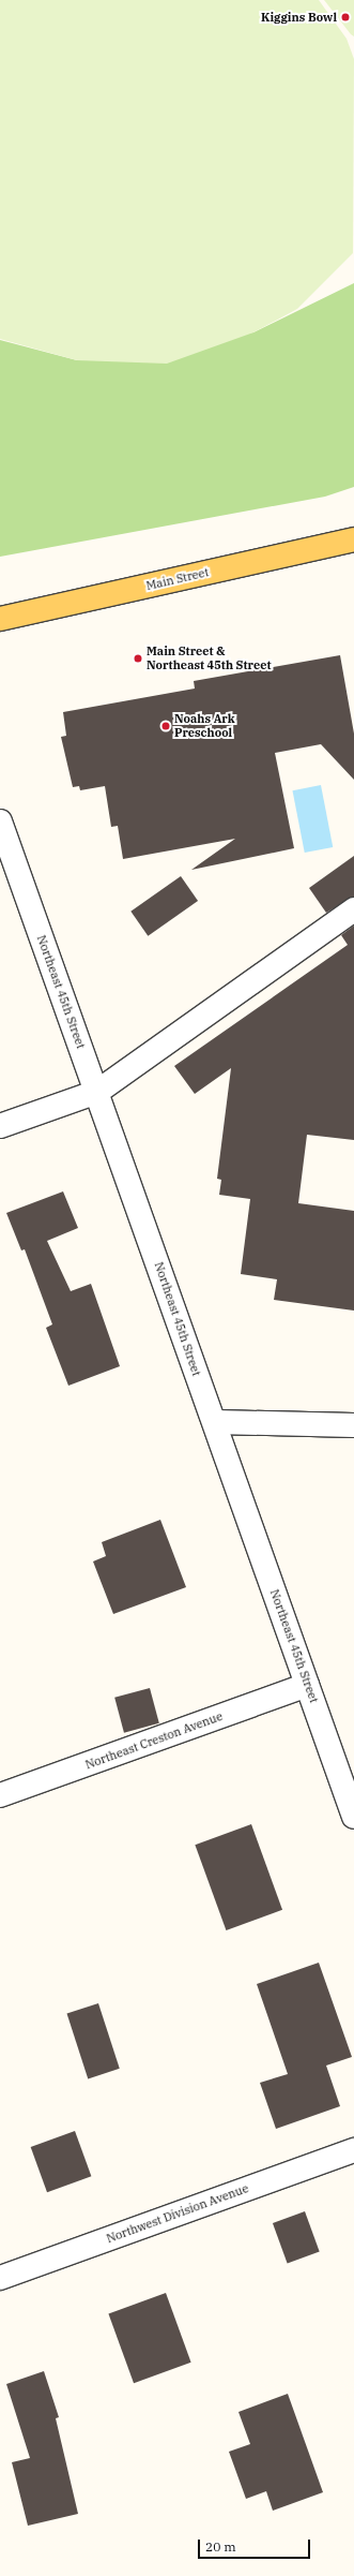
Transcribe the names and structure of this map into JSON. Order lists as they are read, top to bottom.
{
  "streets": {
    "main road": ["Main Street"],
    "street": ["Northeast 45th Street", "Northeast Creston Avenue", "Northwest Division Avenue"]
  },
  "crossings": [
    ["Northeast 45th Street", "Northeast Creston Avenue"]
  ],
  "places": ["Kiggins Bowl", "Main Street & Northeast 45th Street", "Noahs Ark Preschool"],
  "scale_bar": "20 m"
}
